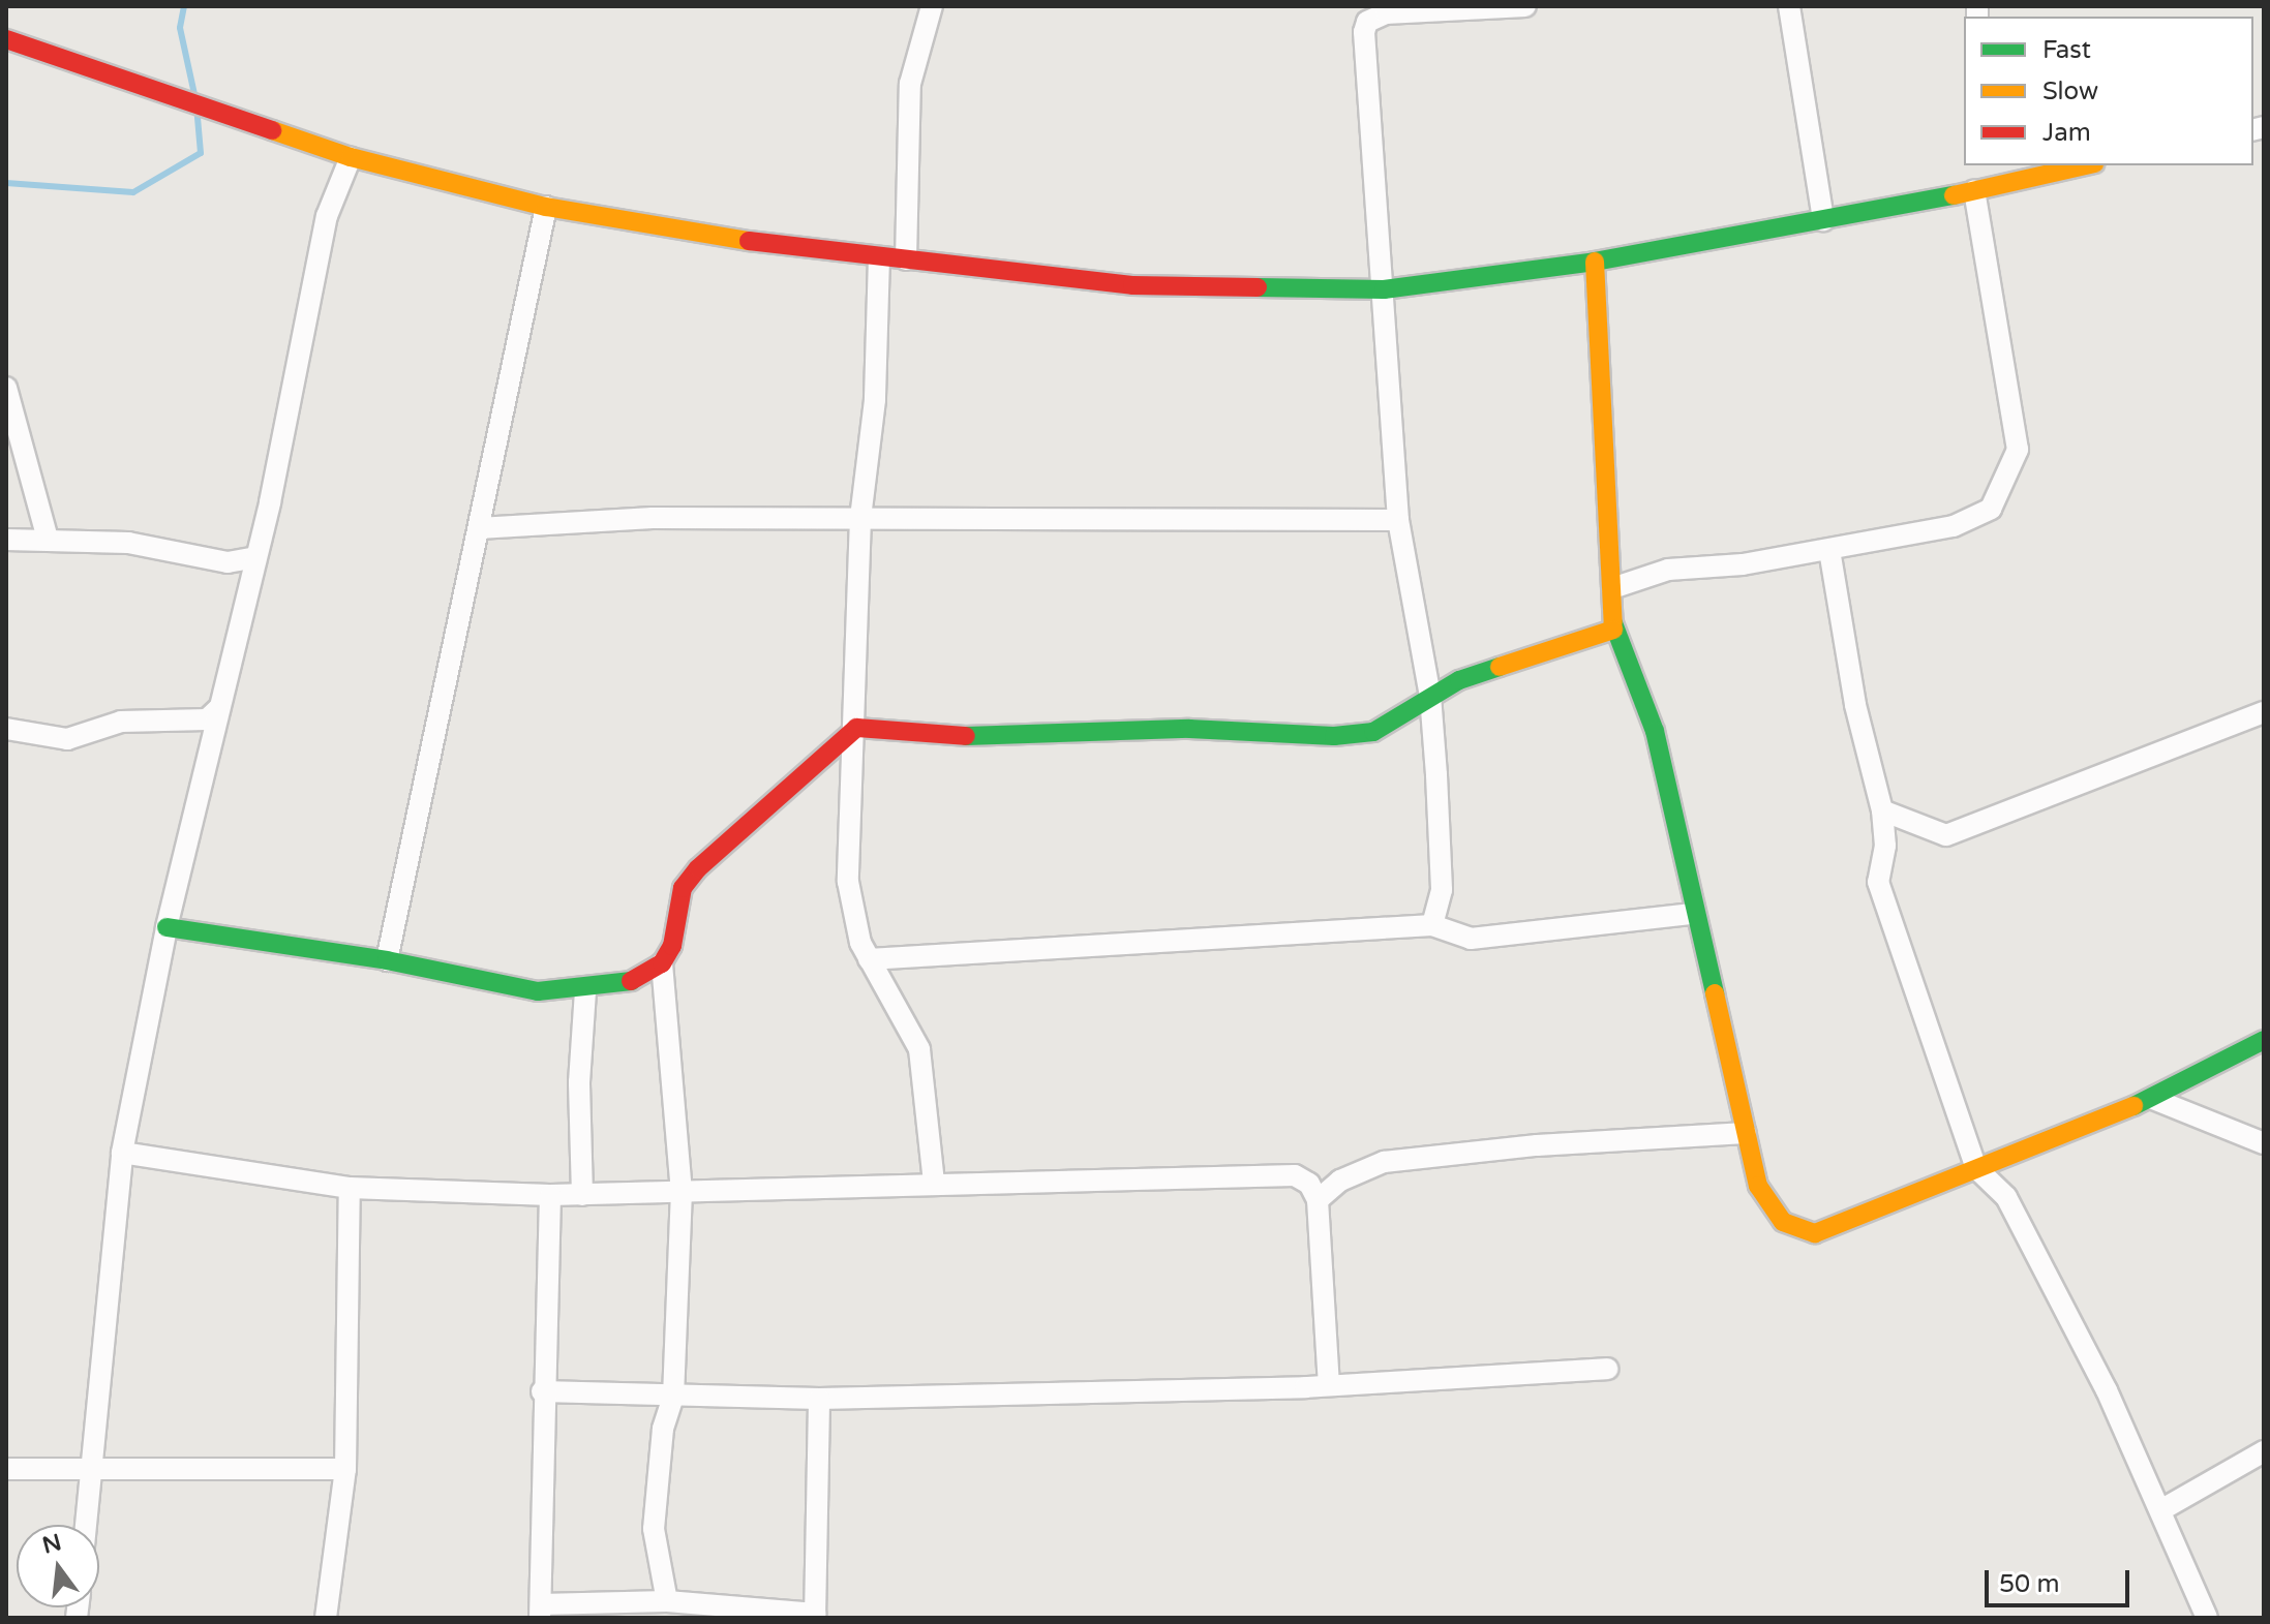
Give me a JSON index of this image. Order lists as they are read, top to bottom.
{
  "legend": ["Fast", "Slow", "Jam"],
  "scale_bar": "50 m",
  "north": "top"
}
